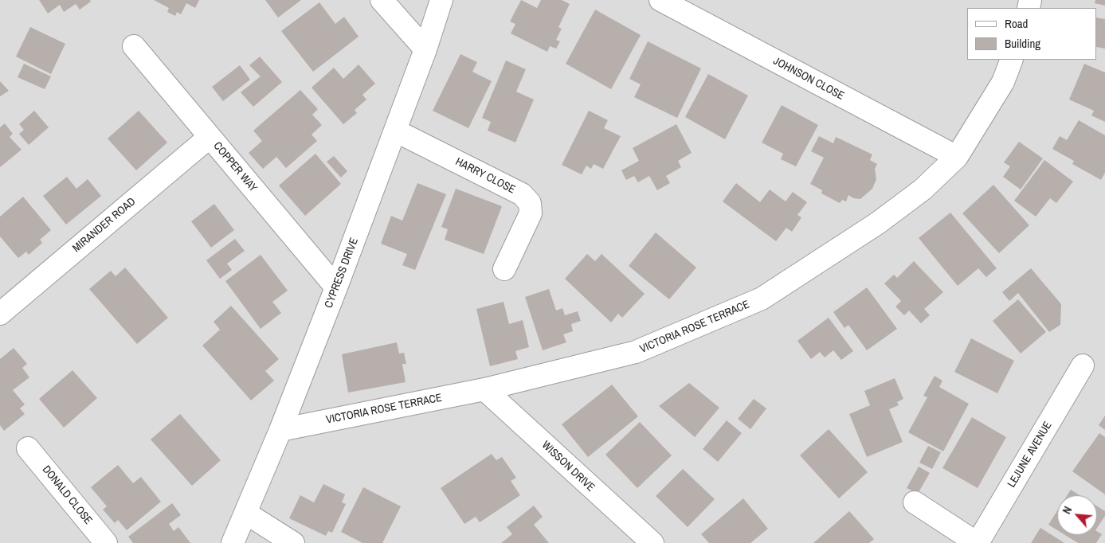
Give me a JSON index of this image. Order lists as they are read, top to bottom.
{
  "streets": {
    "street": [
      "JOHNSON CLOSE",
      "COPPER WAY",
      "HARRY CLOSE",
      "MIRANDER ROAD",
      "CYPRESS DRIVE",
      "VICTORIA ROSE TERRACE",
      "LEJUNE AVENUE",
      "WISSON DRIVE",
      "DONALD CLOSE"
    ]
  },
  "crossings": [
    ["JOHNSON CLOSE", "VICTORIA ROSE TERRACE"],
    ["COPPER WAY", "MIRANDER ROAD"],
    ["COPPER WAY", "CYPRESS DRIVE"],
    ["HARRY CLOSE", "CYPRESS DRIVE"],
    ["CYPRESS DRIVE", "VICTORIA ROSE TERRACE"],
    ["VICTORIA ROSE TERRACE", "WISSON DRIVE"]
  ],
  "legend": ["Road", "Building"],
  "north": "top left"
}
